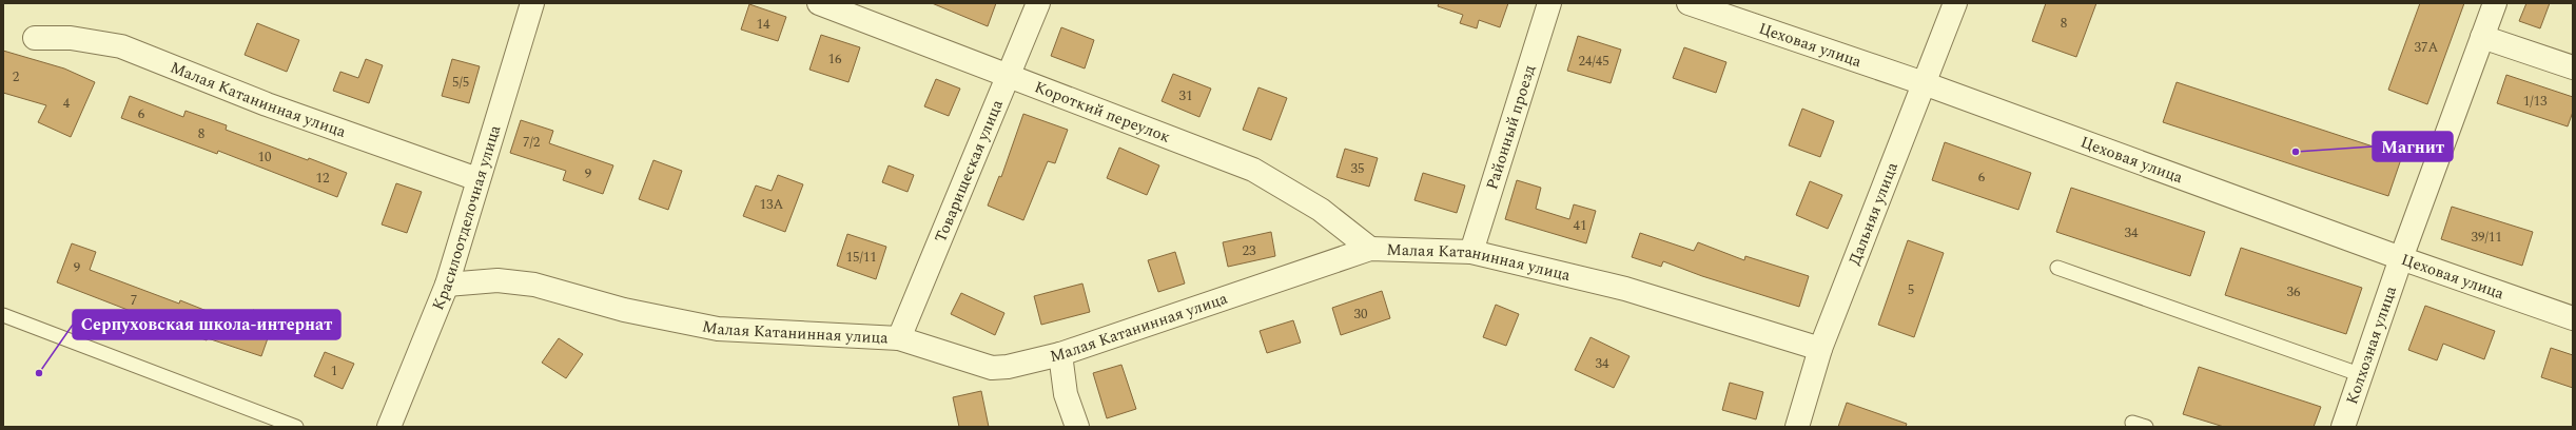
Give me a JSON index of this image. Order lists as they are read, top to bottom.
{
  "streets": {
    "street": [
      "Цеховая улица",
      "Малая Катанинная улица",
      "Короткий переулок",
      "Районный проезд",
      "Товарищеская улица",
      "Дальняя улица",
      "Красилоотделочная улица",
      "Колхозная улица"
    ]
  },
  "crossings": [
    ["Цеховая улица", "Дальняя улица"],
    ["Цеховая улица", "Колхозная улица"],
    ["Малая Катанинная улица", "Короткий переулок"],
    ["Малая Катанинная улица", "Районный проезд"],
    ["Малая Катанинная улица", "Товарищеская улица"],
    ["Малая Катанинная улица", "Дальняя улица"],
    ["Малая Катанинная улица", "Красилоотделочная улица"],
    ["Короткий переулок", "Товарищеская улица"]
  ],
  "places": ["Магнит", "Серпуховская школа-интернат"],
  "house_numbers": [
    "8",
    "14",
    "37А",
    "16",
    "24/45",
    "2",
    "5/5",
    "31",
    "1/13",
    "4",
    "6",
    "8",
    "7/2",
    "10",
    "35",
    "9",
    "6",
    "12",
    "13А",
    "41",
    "34",
    "39/11",
    "23",
    "15/11",
    "9",
    "5",
    "36",
    "7",
    "30",
    "34",
    "1"
  ]
}
